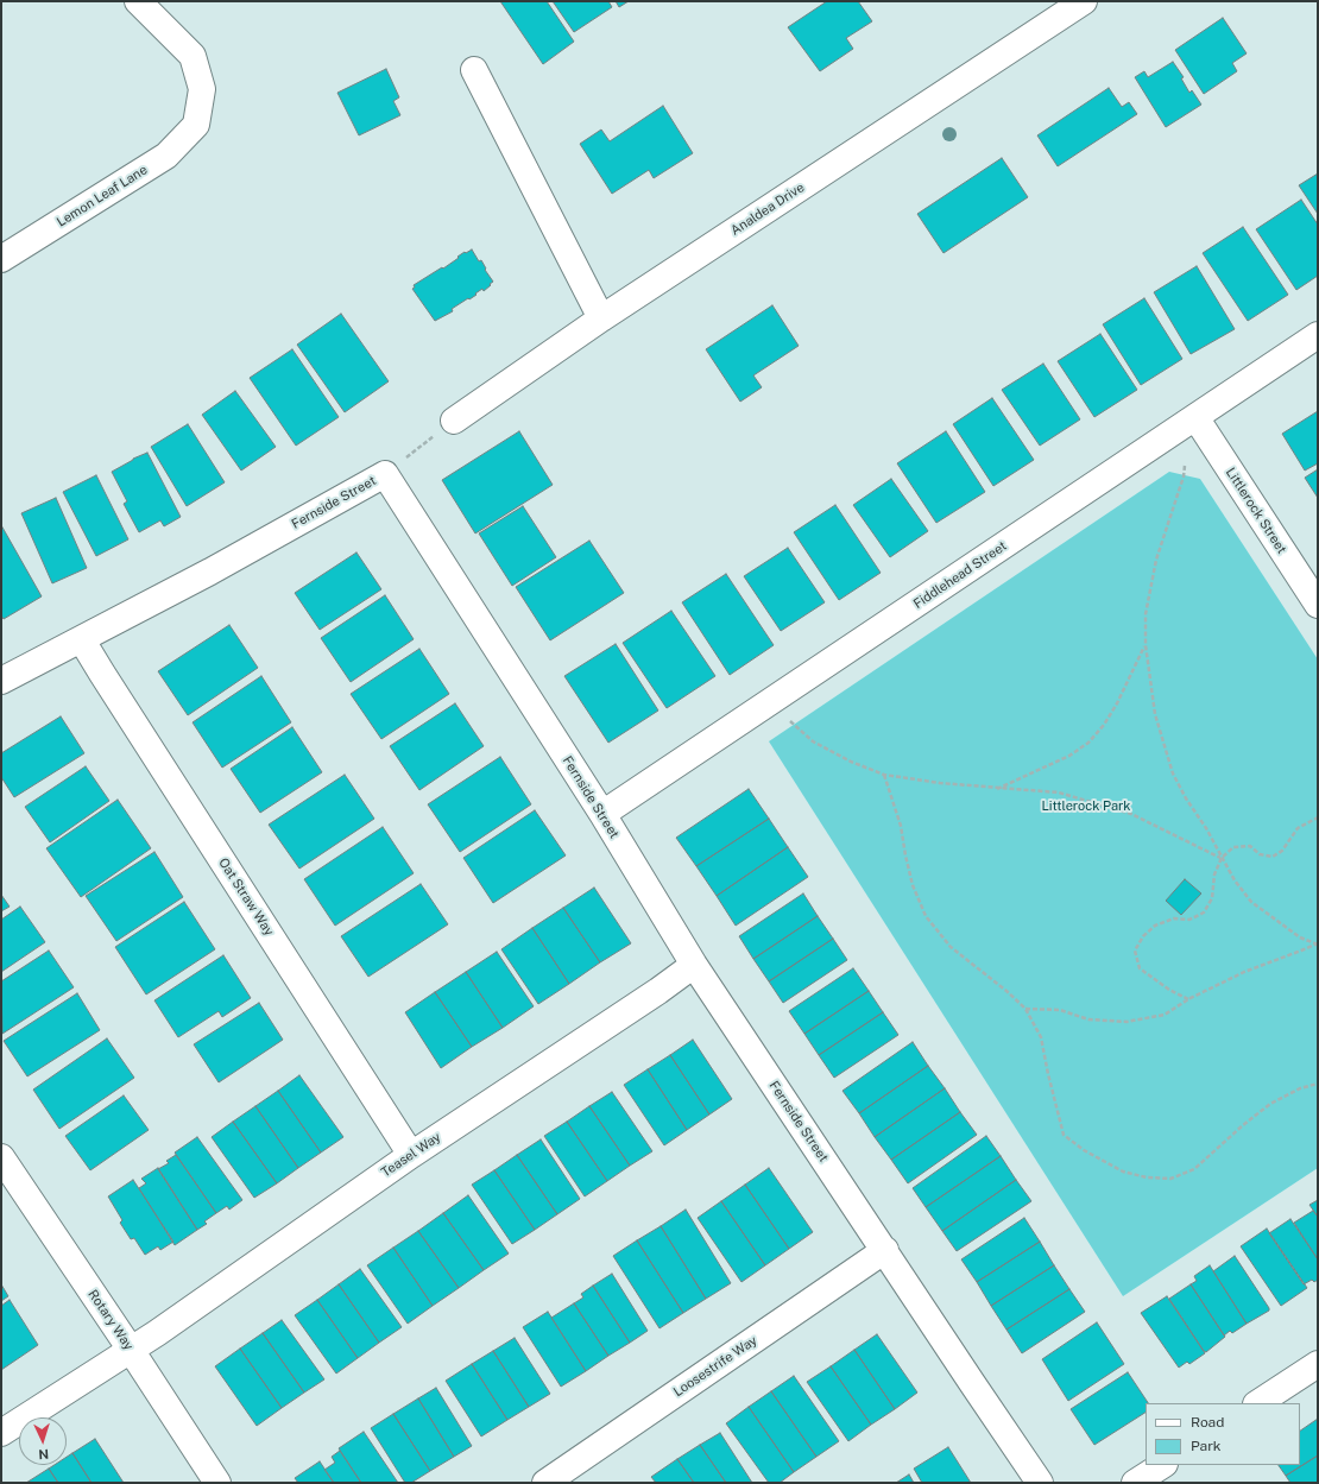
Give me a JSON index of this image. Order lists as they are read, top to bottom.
{
  "streets": {
    "street": [
      "Lemon Leaf Lane",
      "Analdea Drive",
      "Fernside Street",
      "Littlerock Street",
      "Fiddlehead Street",
      "Oat Straw Way",
      "Teasel Way",
      "Rotary Way",
      "Loosestrife Way"
    ]
  },
  "crossings": [
    ["Fernside Street", "Fiddlehead Street"],
    ["Fernside Street", "Oat Straw Way"],
    ["Fernside Street", "Teasel Way"],
    ["Fernside Street", "Loosestrife Way"],
    ["Littlerock Street", "Fiddlehead Street"],
    ["Oat Straw Way", "Teasel Way"],
    ["Teasel Way", "Rotary Way"]
  ],
  "parks": ["Littlerock Park"],
  "legend": ["Road", "Park"],
  "north": "bottom"
}
